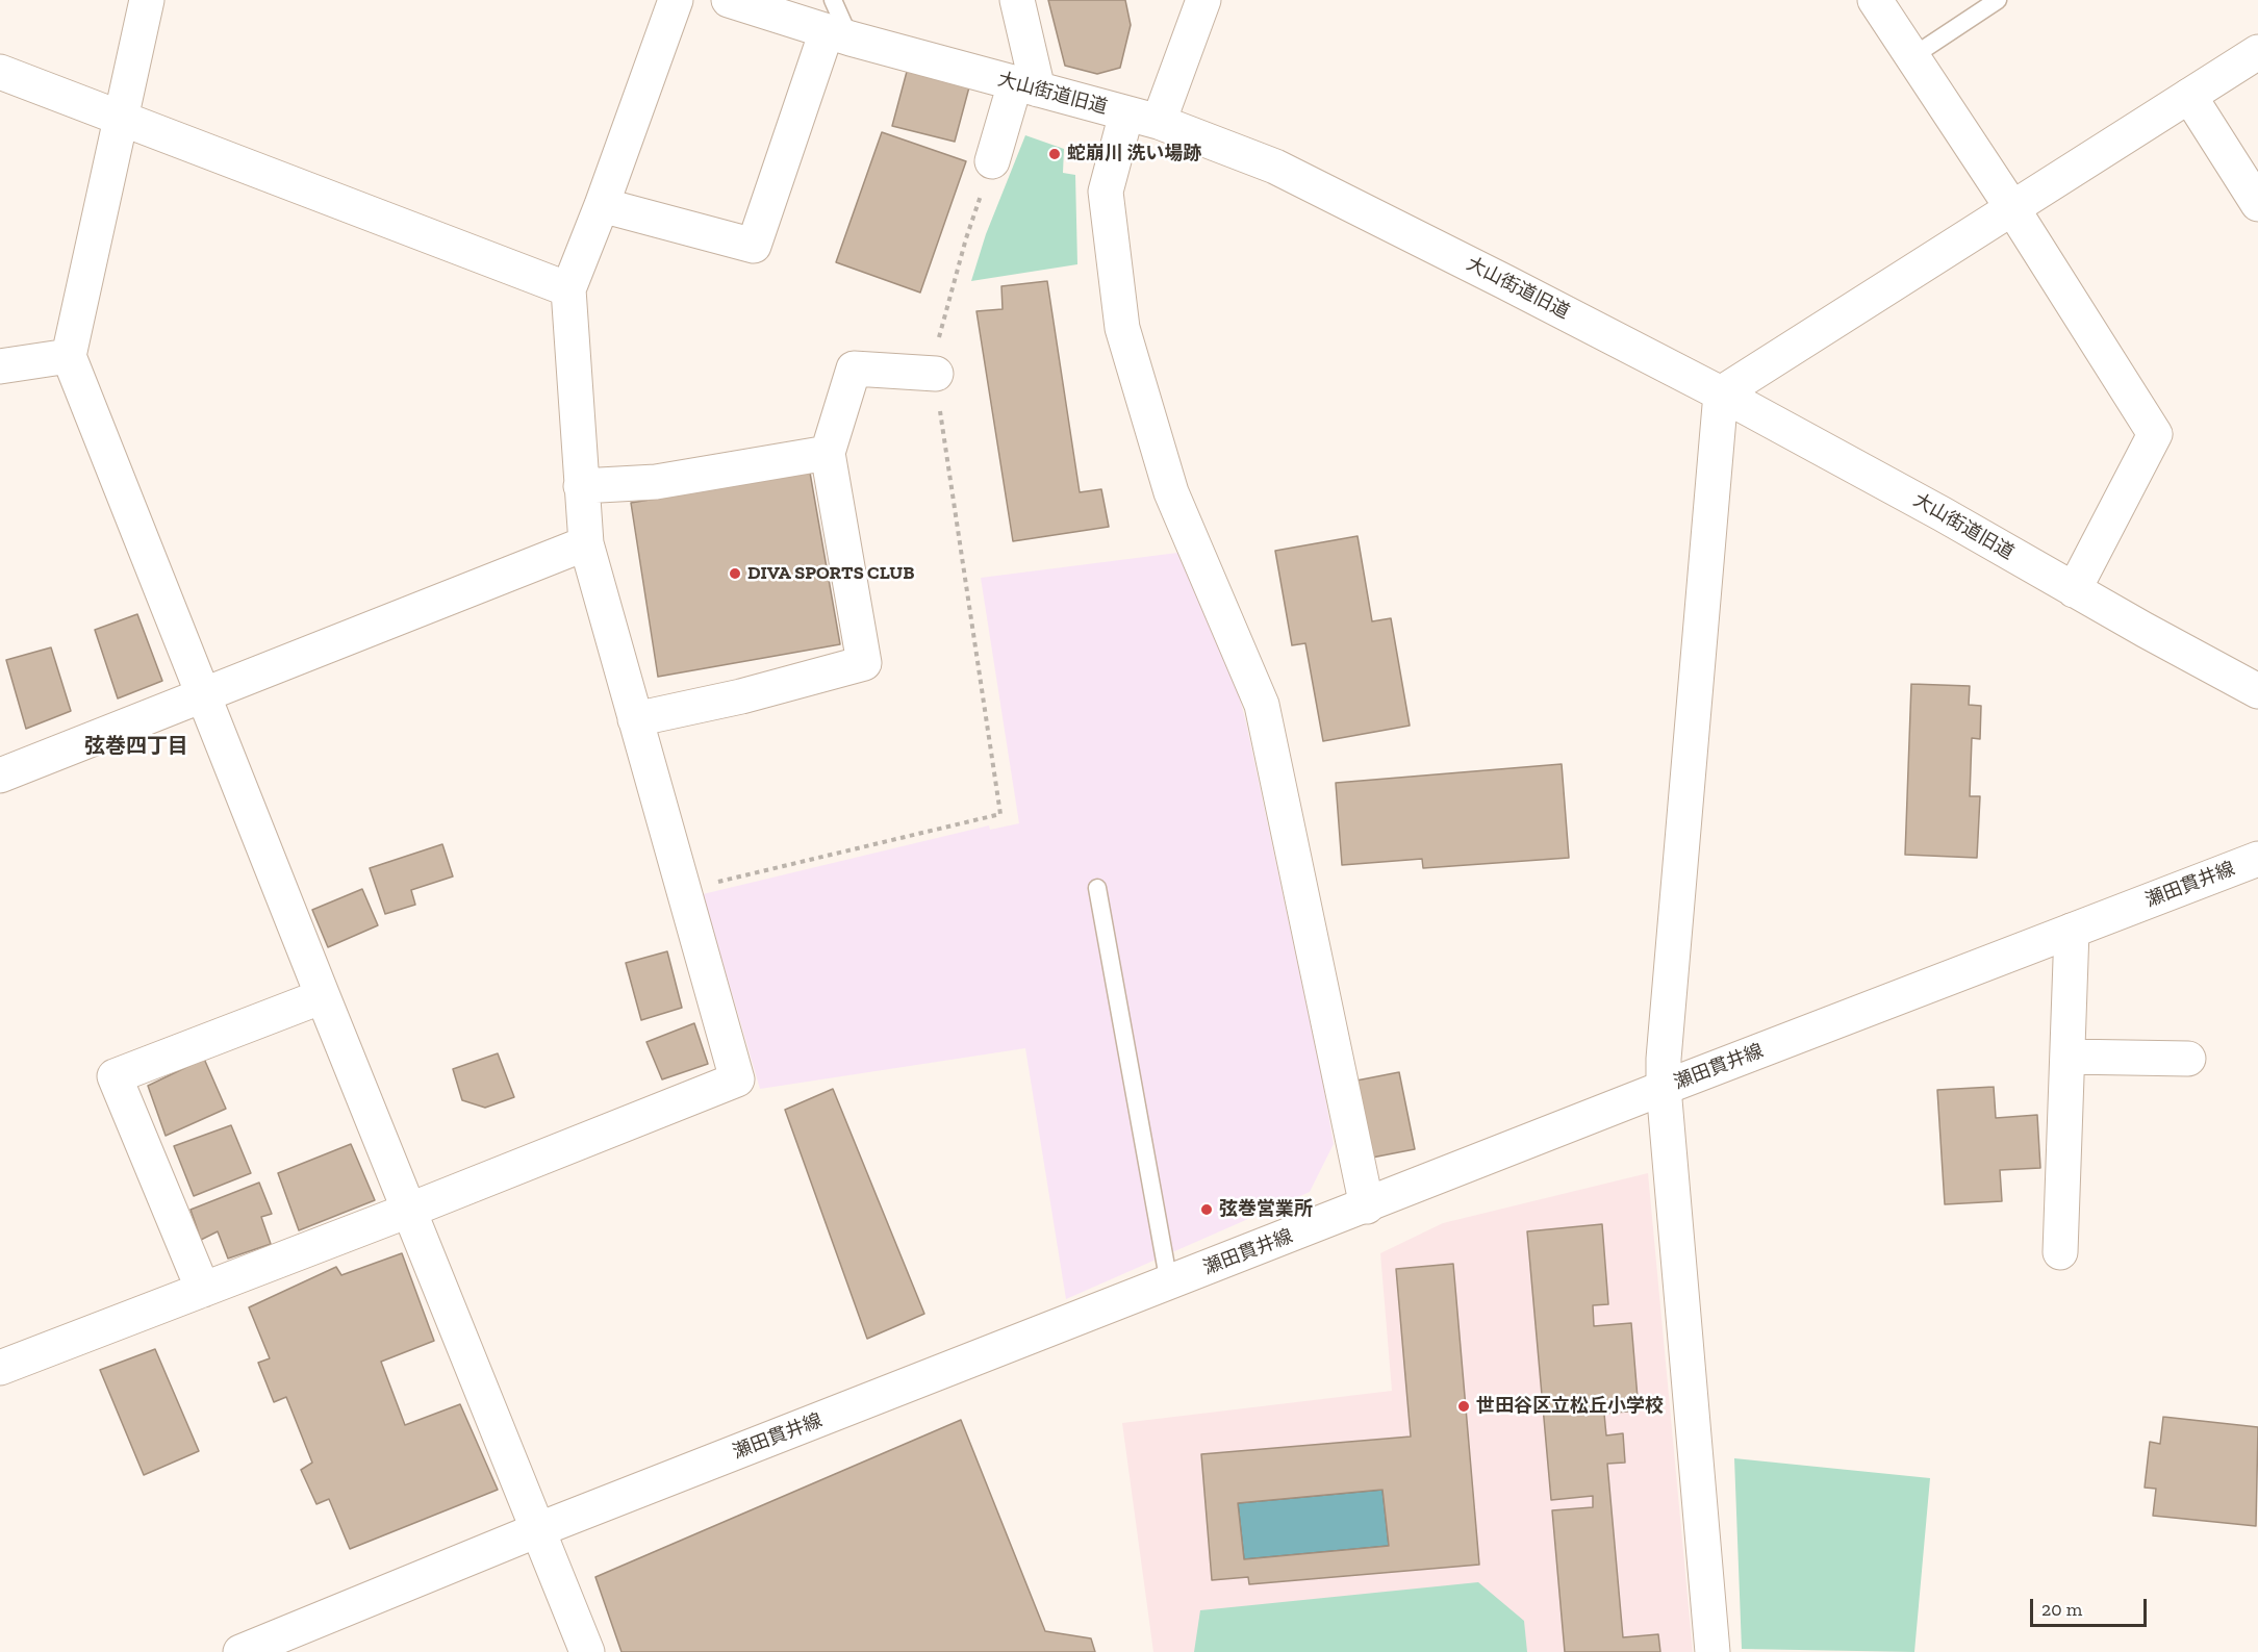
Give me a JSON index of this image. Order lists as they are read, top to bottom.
{
  "streets": {
    "street": ["大山街道旧道", "瀬田貫井線"]
  },
  "districts": ["弦巻四丁目"],
  "places": [
    "蛇崩川 洗い場跡",
    "DIVA SPORTS CLUB",
    "弦巻営業所",
    "世田谷区立松丘小学校"
  ],
  "scale_bar": "20 m"
}
